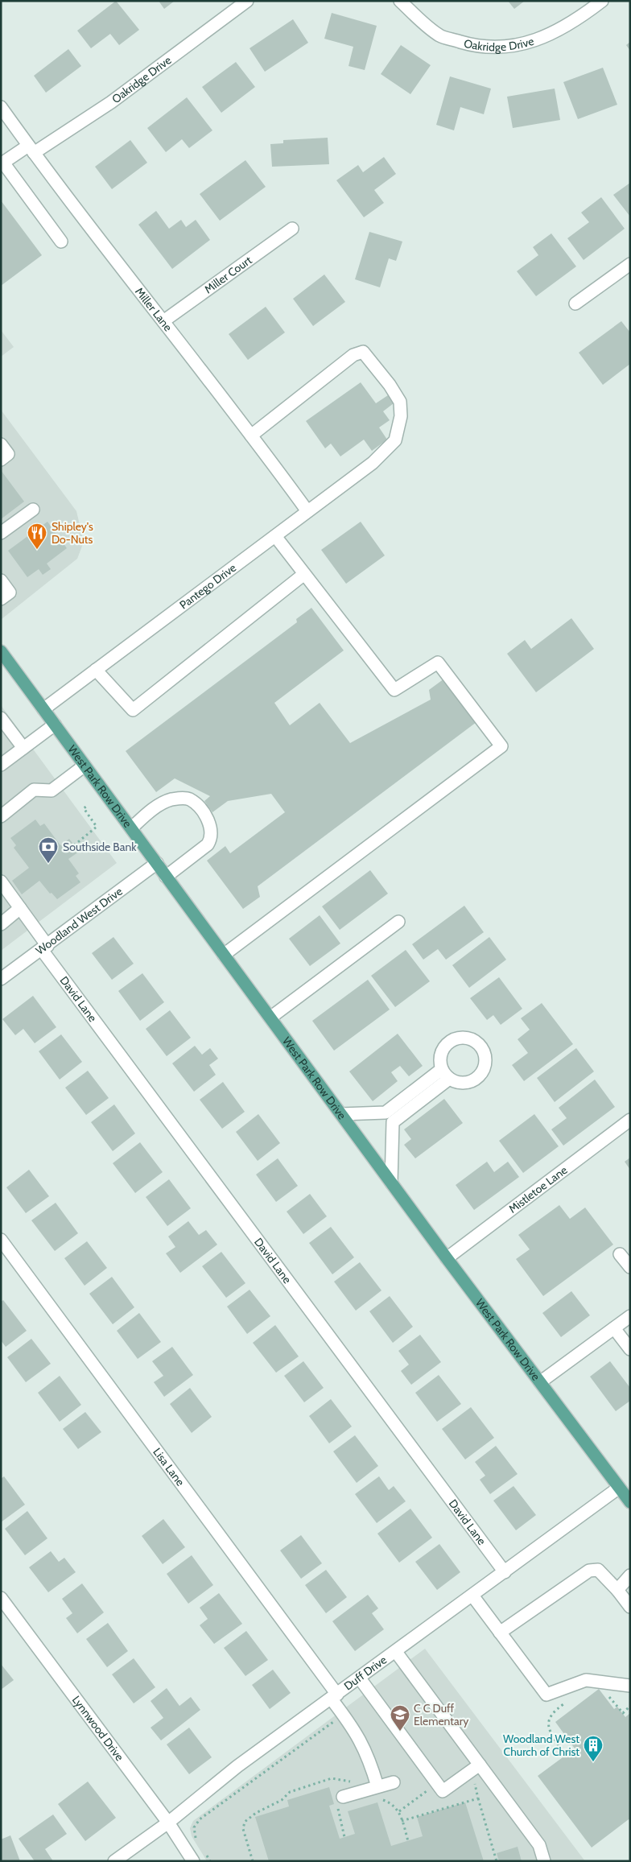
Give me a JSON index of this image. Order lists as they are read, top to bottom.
{
  "streets": {
    "main road": ["West Park Row Drive"],
    "street": [
      "Oakridge Drive",
      "Miller Court",
      "Miller Lane",
      "Pantego Drive",
      "Woodland West Drive",
      "David Lane",
      "Mistletoe Lane",
      "Lisa Lane",
      "Duff Drive",
      "Lynnwood Drive"
    ]
  },
  "crossings": [
    ["Oakridge Drive", "Miller Lane"],
    ["Miller Court", "Miller Lane"],
    ["Miller Lane", "Pantego Drive"],
    ["Pantego Drive", "West Park Row Drive"],
    ["West Park Row Drive", "Woodland West Drive"],
    ["West Park Row Drive", "Mistletoe Lane"],
    ["West Park Row Drive", "Duff Drive"],
    ["Woodland West Drive", "David Lane"],
    ["David Lane", "Duff Drive"],
    ["Lisa Lane", "Duff Drive"],
    ["Duff Drive", "Lynnwood Drive"]
  ],
  "places": {
    "restaurant": ["Shipley's Do-Nuts"],
    "bank": ["Southside Bank"],
    "school or university": ["C C Duff Elementary"],
    "building": ["Woodland West Church of Christ"]
  }
}
